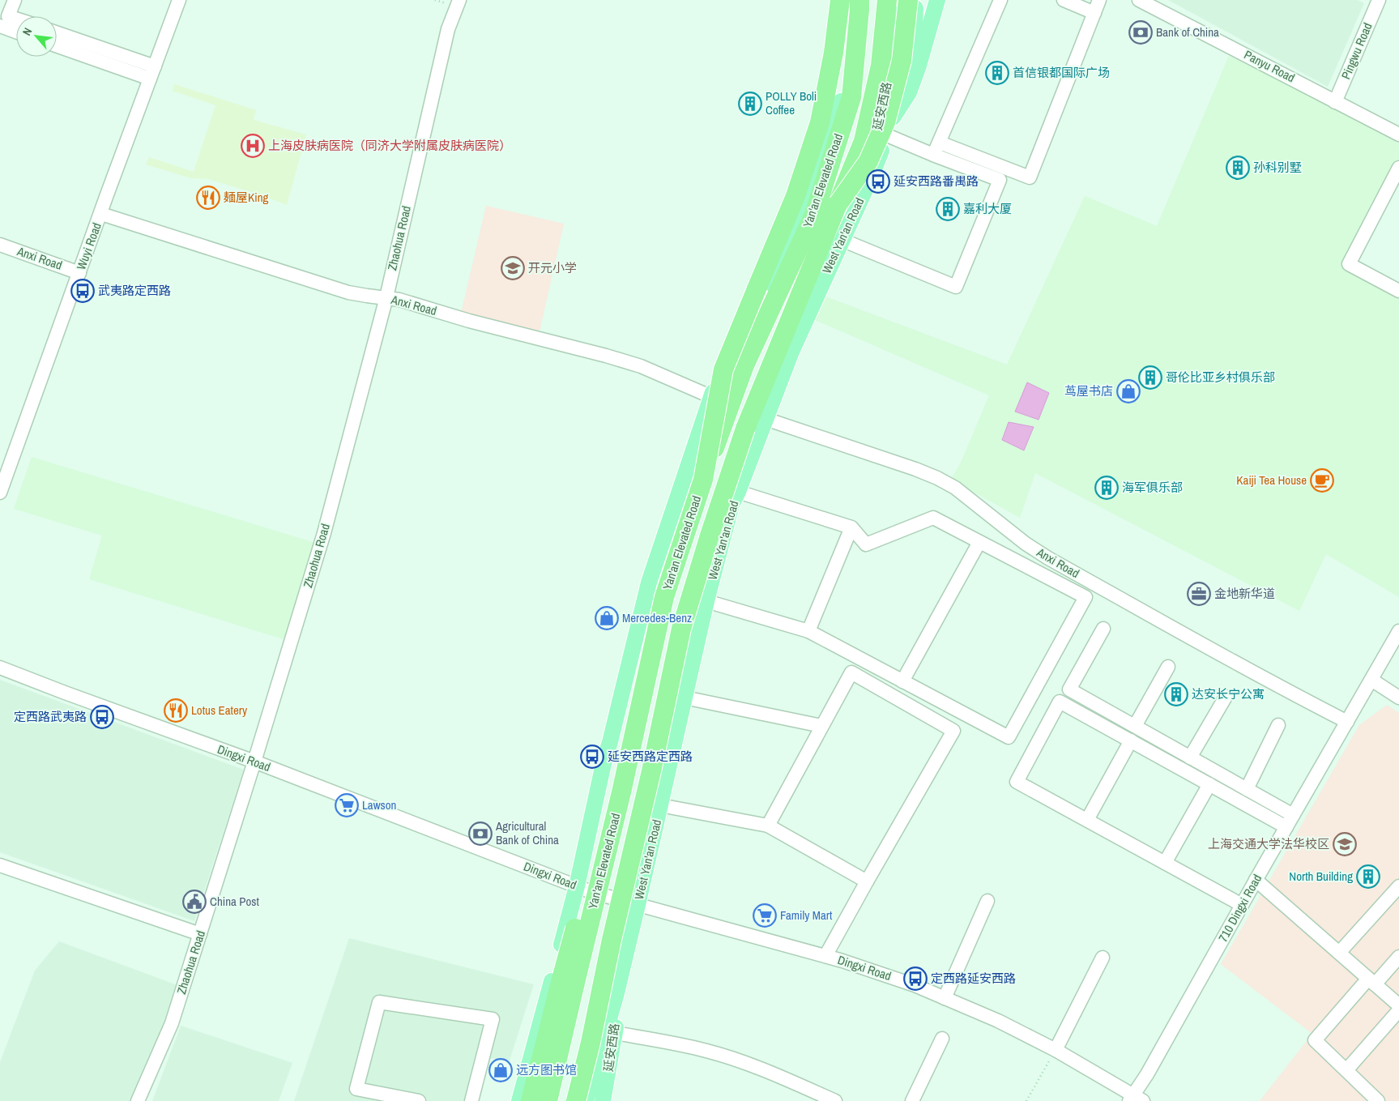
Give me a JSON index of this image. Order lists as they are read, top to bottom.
{
  "streets": {
    "highway": ["Yan'an Elevated Road"],
    "main road": ["延安西路", "West Yan'an Road"],
    "street": [
      "Pingwu Road",
      "Panyu Road",
      "Zhaohua Road",
      "Wuyi Road",
      "Anxi Road",
      "Dingxi Road",
      "710 Dingxi Road"
    ]
  },
  "crossings": [
    ["Pingwu Road", "Panyu Road"],
    ["延安西路", "Yan'an Elevated Road"],
    ["延安西路", "West Yan'an Road"],
    ["Yan'an Elevated Road", "West Yan'an Road"],
    ["West Yan'an Road", "Anxi Road"],
    ["West Yan'an Road", "Dingxi Road"],
    ["Zhaohua Road", "Anxi Road"],
    ["Zhaohua Road", "Dingxi Road"],
    ["Wuyi Road", "Anxi Road"],
    ["Anxi Road", "710 Dingxi Road"],
    ["Dingxi Road", "710 Dingxi Road"]
  ],
  "places": {
    "bank": ["Bank of China", "Agricultural Bank of China"],
    "building": [
      "首信银都国际广场",
      "POLLY Boli Coffee",
      "孙科别墅",
      "嘉利大厦",
      "哥伦比亚乡村俱乐部",
      "海军俱乐部",
      "达安长宁公寓",
      "North Building"
    ],
    "hospital": ["上海皮肤病医院（同济大学附属皮肤病医院）"],
    "bus stop": [
      "延安西路番禺路",
      "武夷路定西路",
      "定西路武夷路",
      "延安西路定西路",
      "定西路延安西路"
    ],
    "restaurant": ["麺屋King", "Lotus Eatery"],
    "school or university": ["开元小学", "上海交通大学法华校区"],
    "shop": ["茑屋书店", "Mercedes-Benz", "远方图书馆"],
    "cafe": ["Kaiji Tea House"],
    "office": ["金地新华道"],
    "supermarket": ["Lawson", "Family Mart"],
    "public building": ["China Post"]
  },
  "north": "top left"
}
